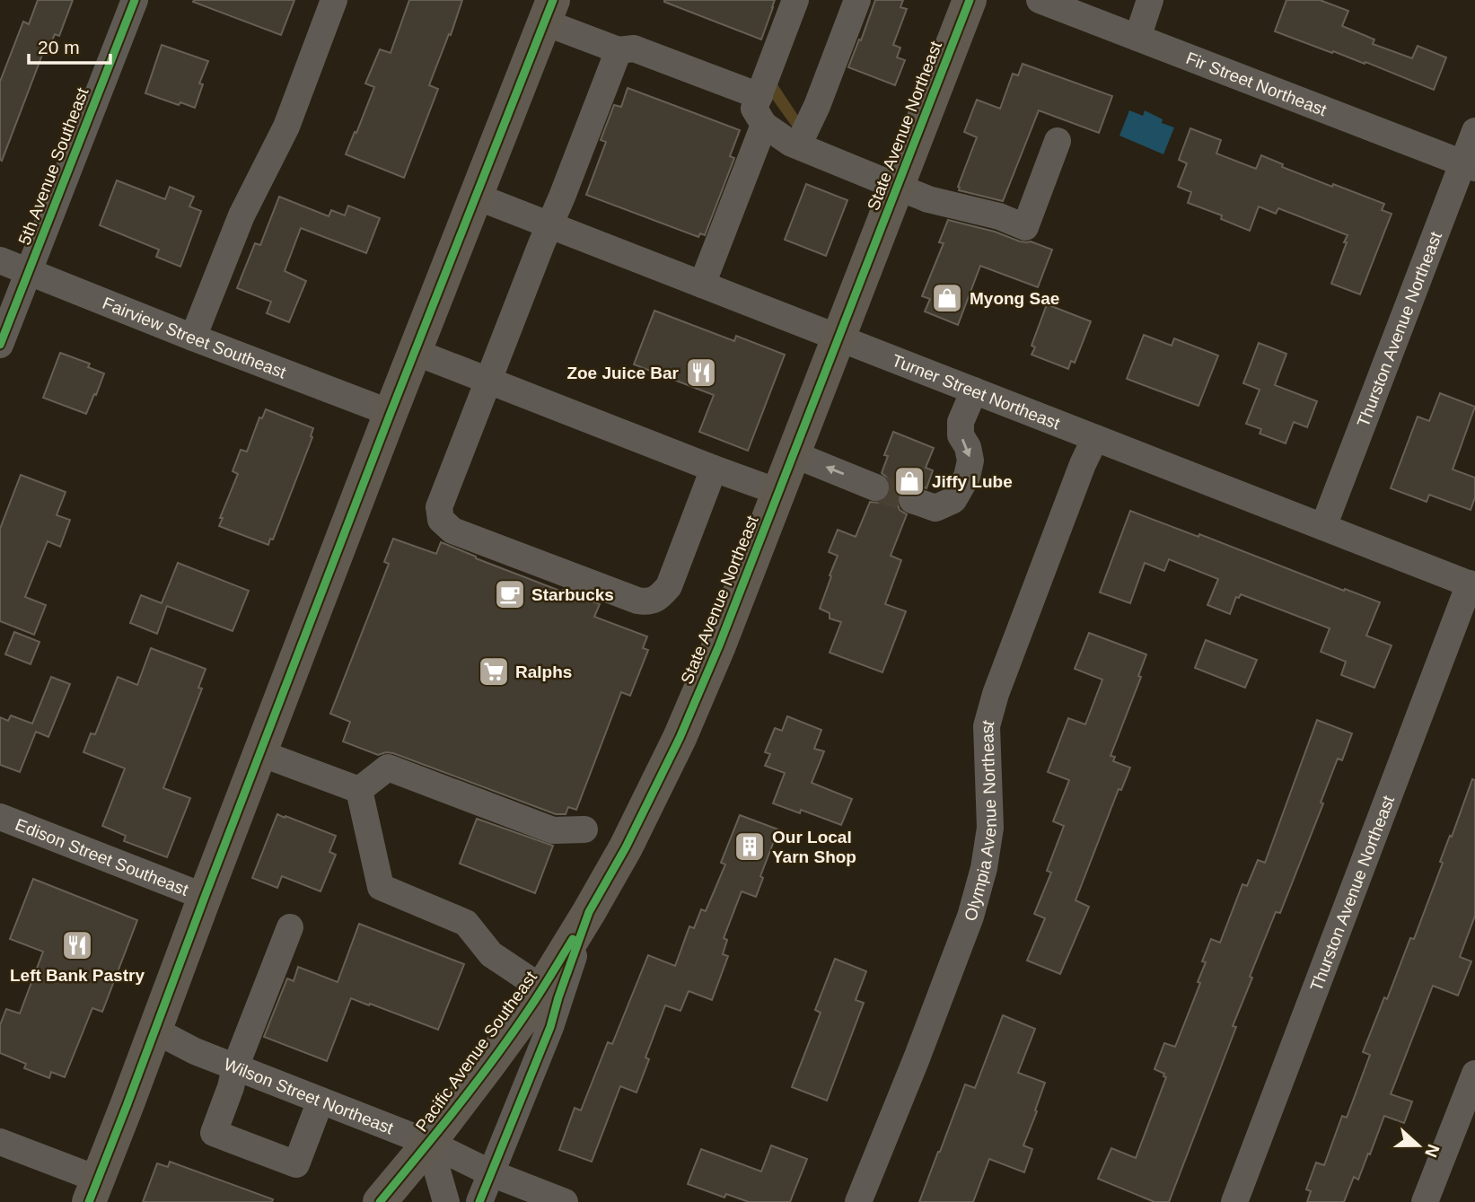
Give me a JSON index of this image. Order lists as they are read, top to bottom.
{
  "streets": {
    "main road": ["State Avenue Northeast", "Pacific Avenue Southeast"],
    "street": [
      "Fir Street Northeast",
      "5th Avenue Southeast",
      "Thurston Avenue Northeast",
      "Fairview Street Southeast",
      "Turner Street Northeast",
      "Olympia Avenue Northeast",
      "Edison Street Southeast",
      "Wilson Street Northeast"
    ]
  },
  "crossings": [
    ["Fir Street Northeast", "Thurston Avenue Northeast"],
    ["State Avenue Northeast", "Turner Street Northeast"],
    ["State Avenue Northeast", "Pacific Avenue Southeast"],
    ["State Avenue Northeast", "Wilson Street Northeast"],
    ["5th Avenue Southeast", "Fairview Street Southeast"],
    ["Thurston Avenue Northeast", "Turner Street Northeast"],
    ["Turner Street Northeast", "Olympia Avenue Northeast"],
    ["Pacific Avenue Southeast", "Wilson Street Northeast"]
  ],
  "places": {
    "shop": ["Myong Sae", "Jiffy Lube"],
    "restaurant": ["Zoe Juice Bar", "Left Bank Pastry"],
    "cafe": ["Starbucks"],
    "supermarket": ["Ralphs"],
    "building": ["Our Local Yarn Shop"]
  },
  "scale_bar": "20 m",
  "north": "right"
}
